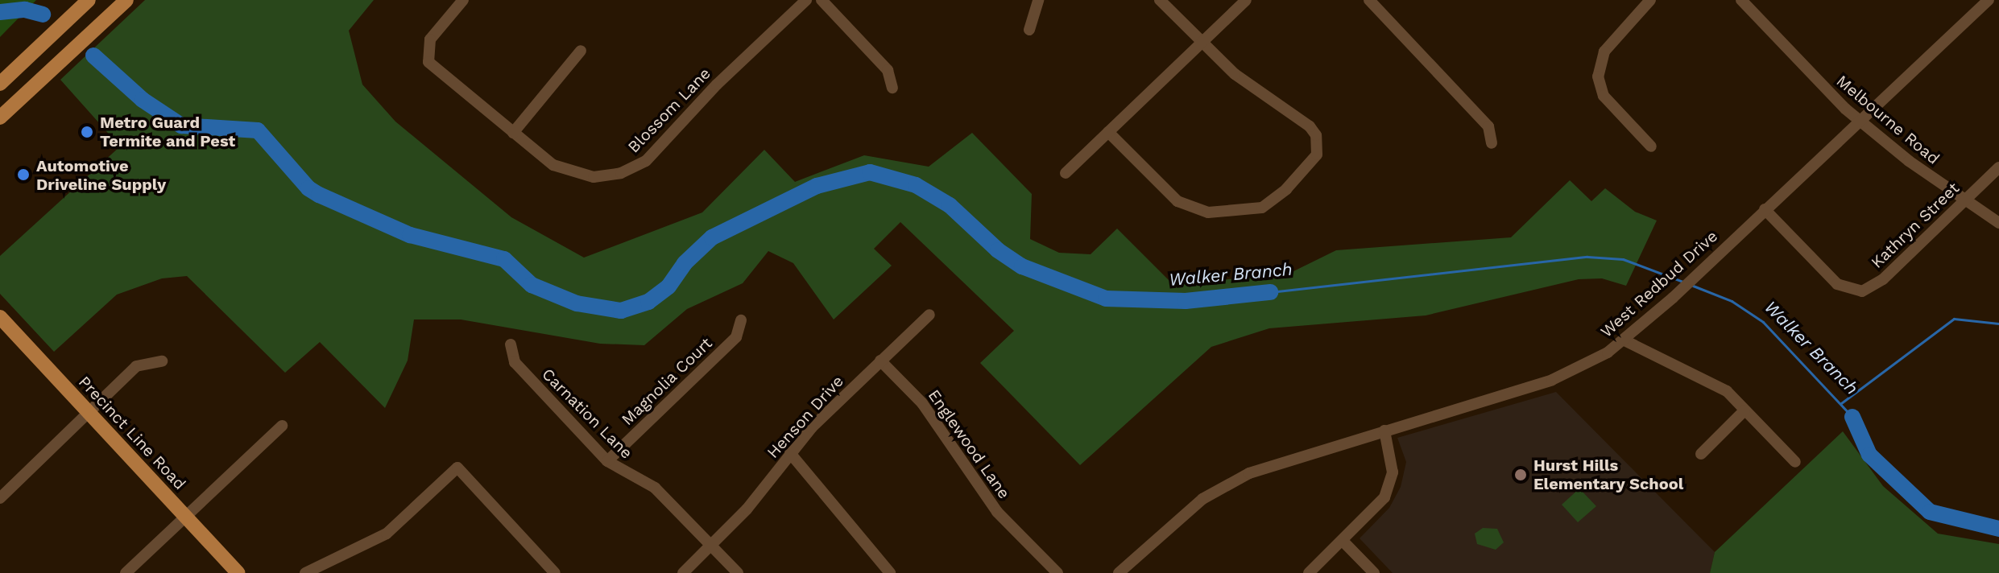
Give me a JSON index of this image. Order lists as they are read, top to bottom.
{
  "streets": {
    "main road": ["Precinct Line Road"],
    "street": [
      "Blossom Lane",
      "Melbourne Road",
      "Kathryn Street",
      "West Redbud Drive",
      "Magnolia Court",
      "Carnation Lane",
      "Henson Drive",
      "Englewood Lane"
    ]
  },
  "crossings": [
    ["Melbourne Road", "Kathryn Street"],
    ["Melbourne Road", "West Redbud Drive"],
    ["Kathryn Street", "West Redbud Drive"],
    ["Magnolia Court", "Carnation Lane"],
    ["Carnation Lane", "Henson Drive"],
    ["Henson Drive", "Englewood Lane"]
  ],
  "water": ["Walker Branch"],
  "places": ["Metro Guard Termite and Pest", "Automotive Driveline Supply", "Hurst Hills Elementary School"]
}
